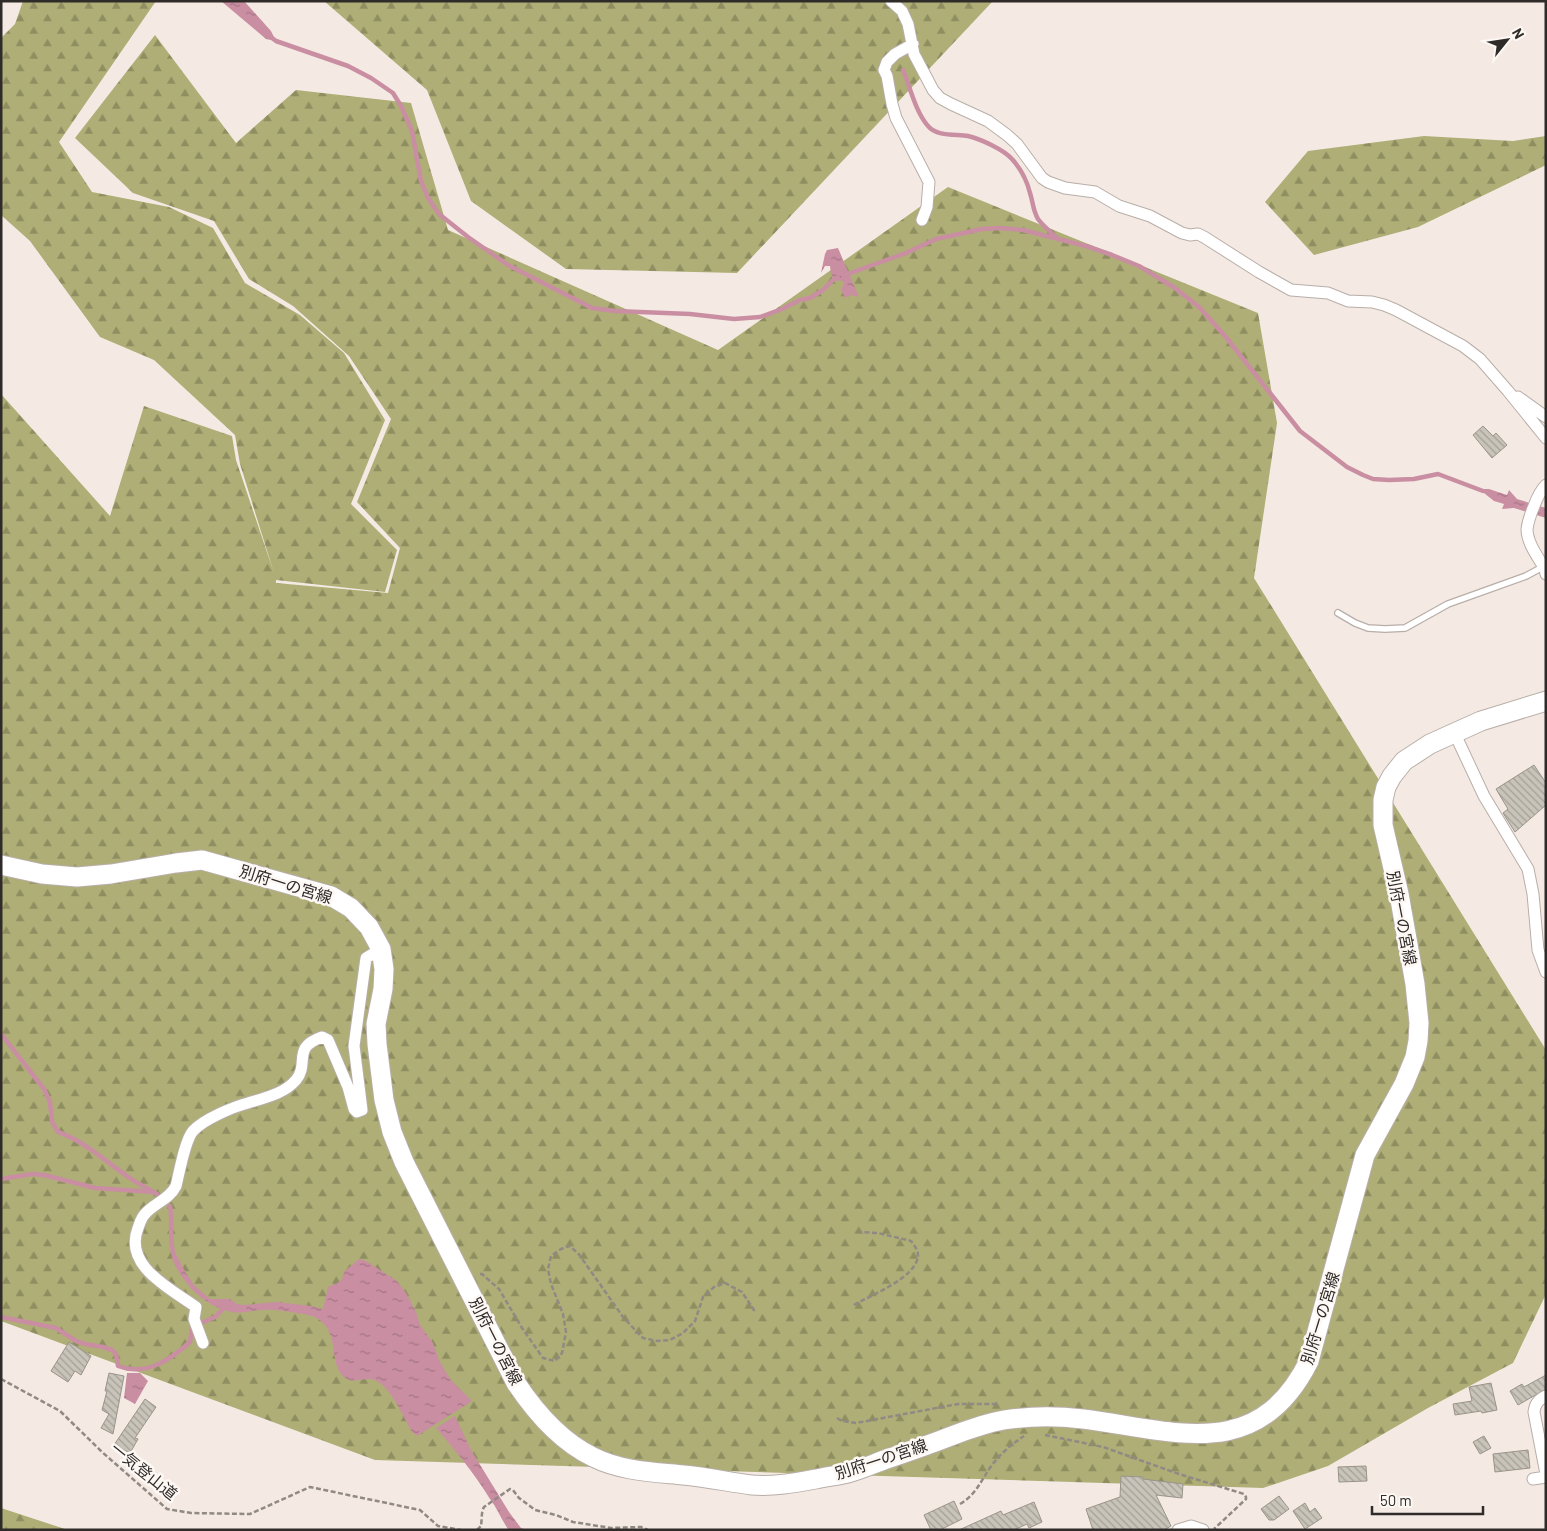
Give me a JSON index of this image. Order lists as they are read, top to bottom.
{
  "streets": {
    "main road": ["別府一の宮線"],
    "path": ["一気登山道"]
  },
  "scale_bar": "50 m",
  "north": "top right"
}
